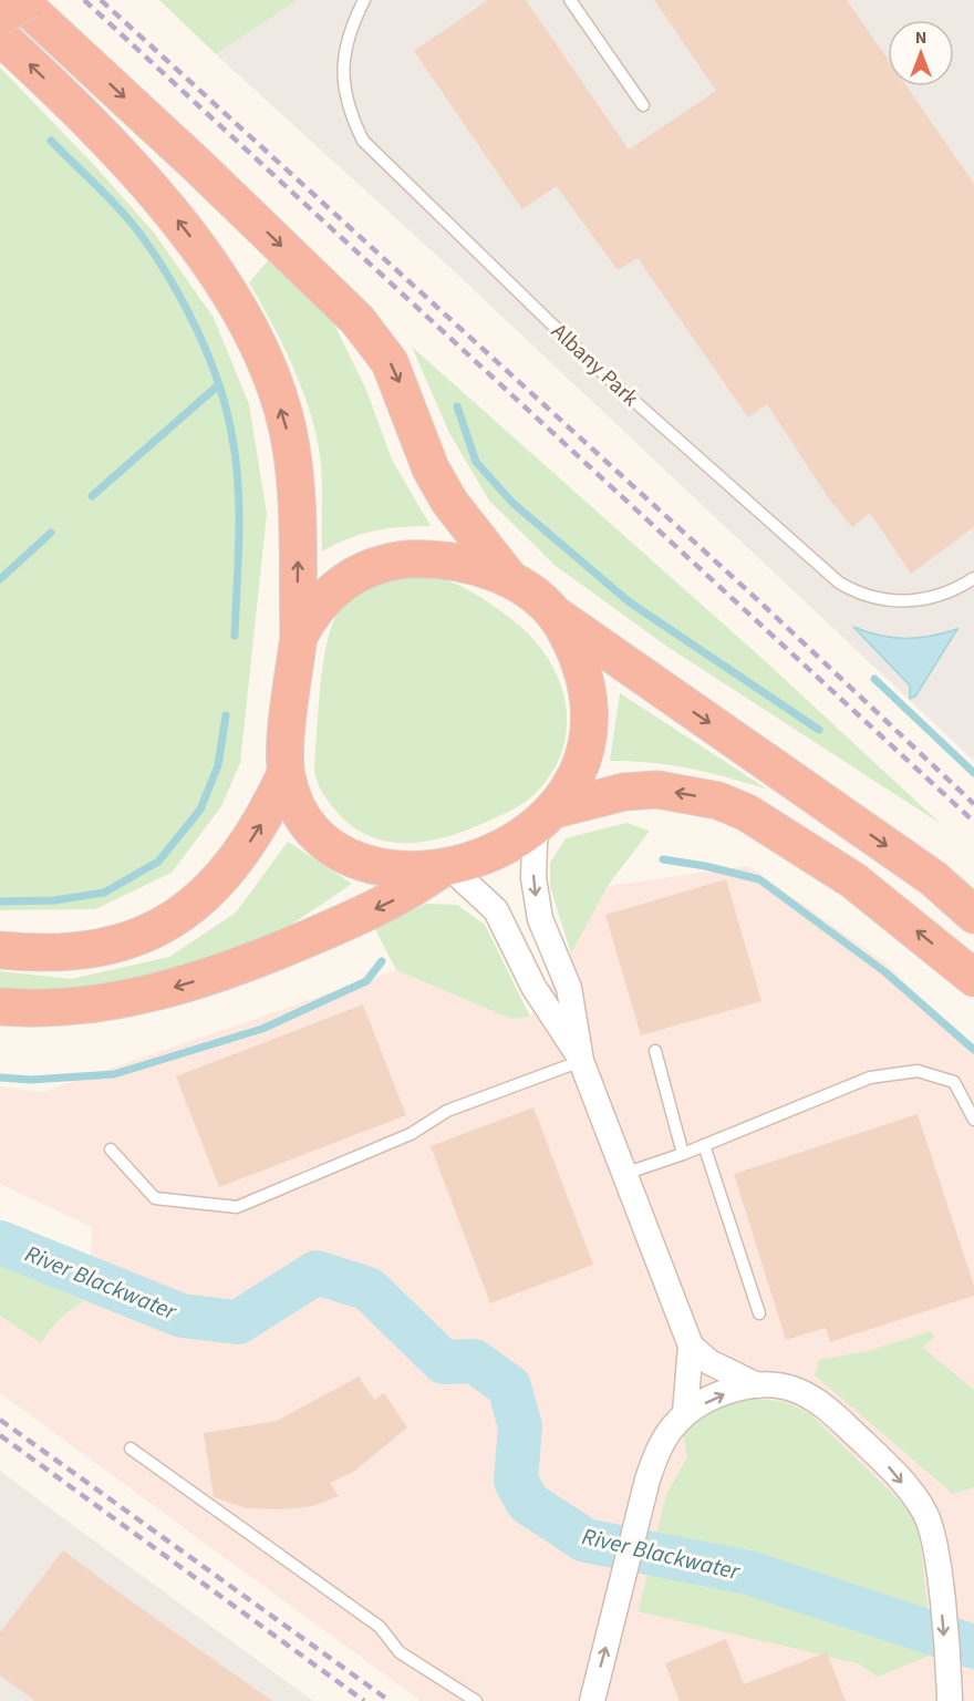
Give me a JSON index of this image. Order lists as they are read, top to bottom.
{
  "streets": {
    "lane": ["Albany Park"]
  },
  "water": ["River Blackwater"],
  "north": "top"
}
